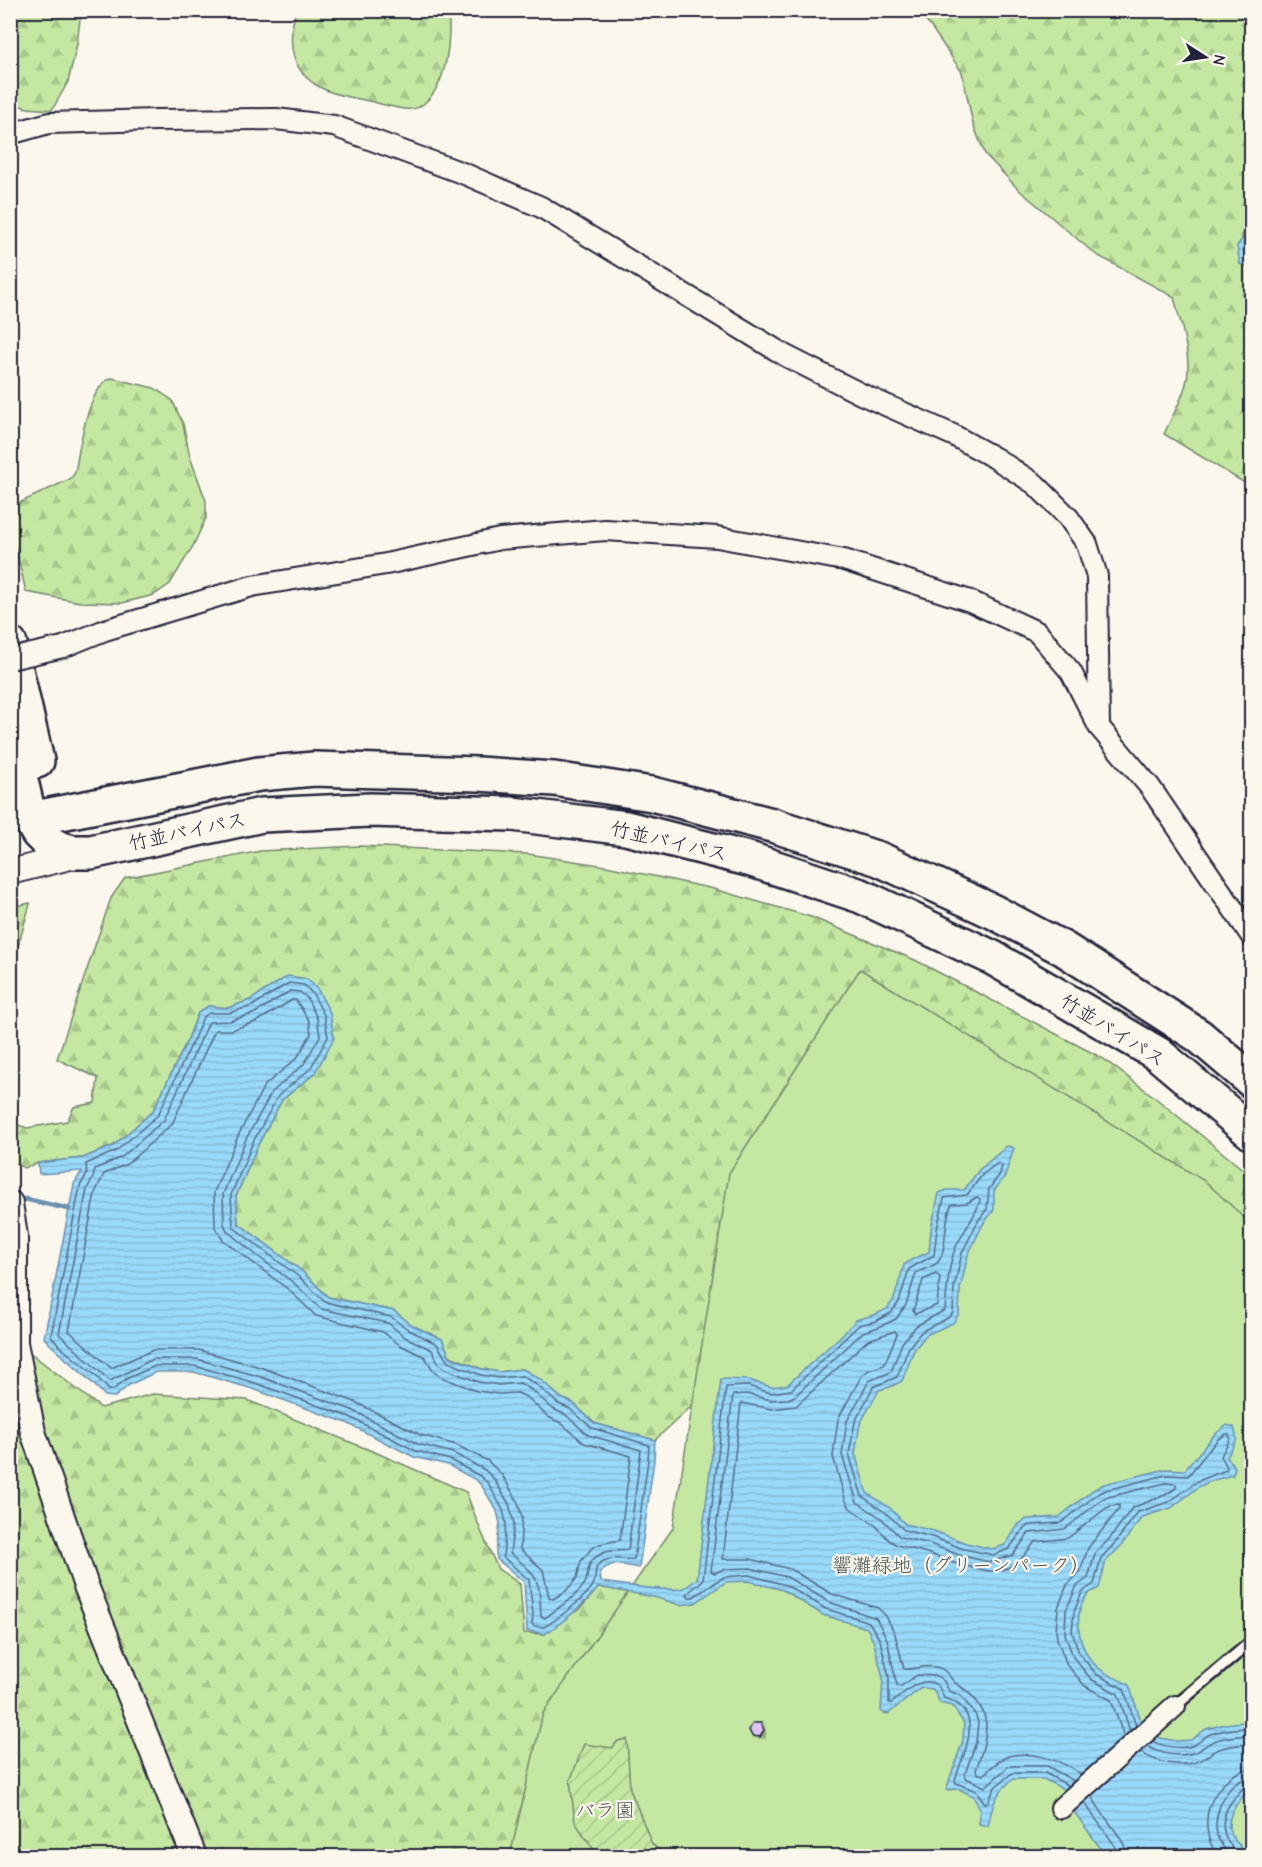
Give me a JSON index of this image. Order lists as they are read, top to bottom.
{
  "streets": {
    "highway": ["竹並バイパス"]
  },
  "parks": ["響灘緑地（グリーンパーク）", "バラ園"],
  "north": "right"
}
